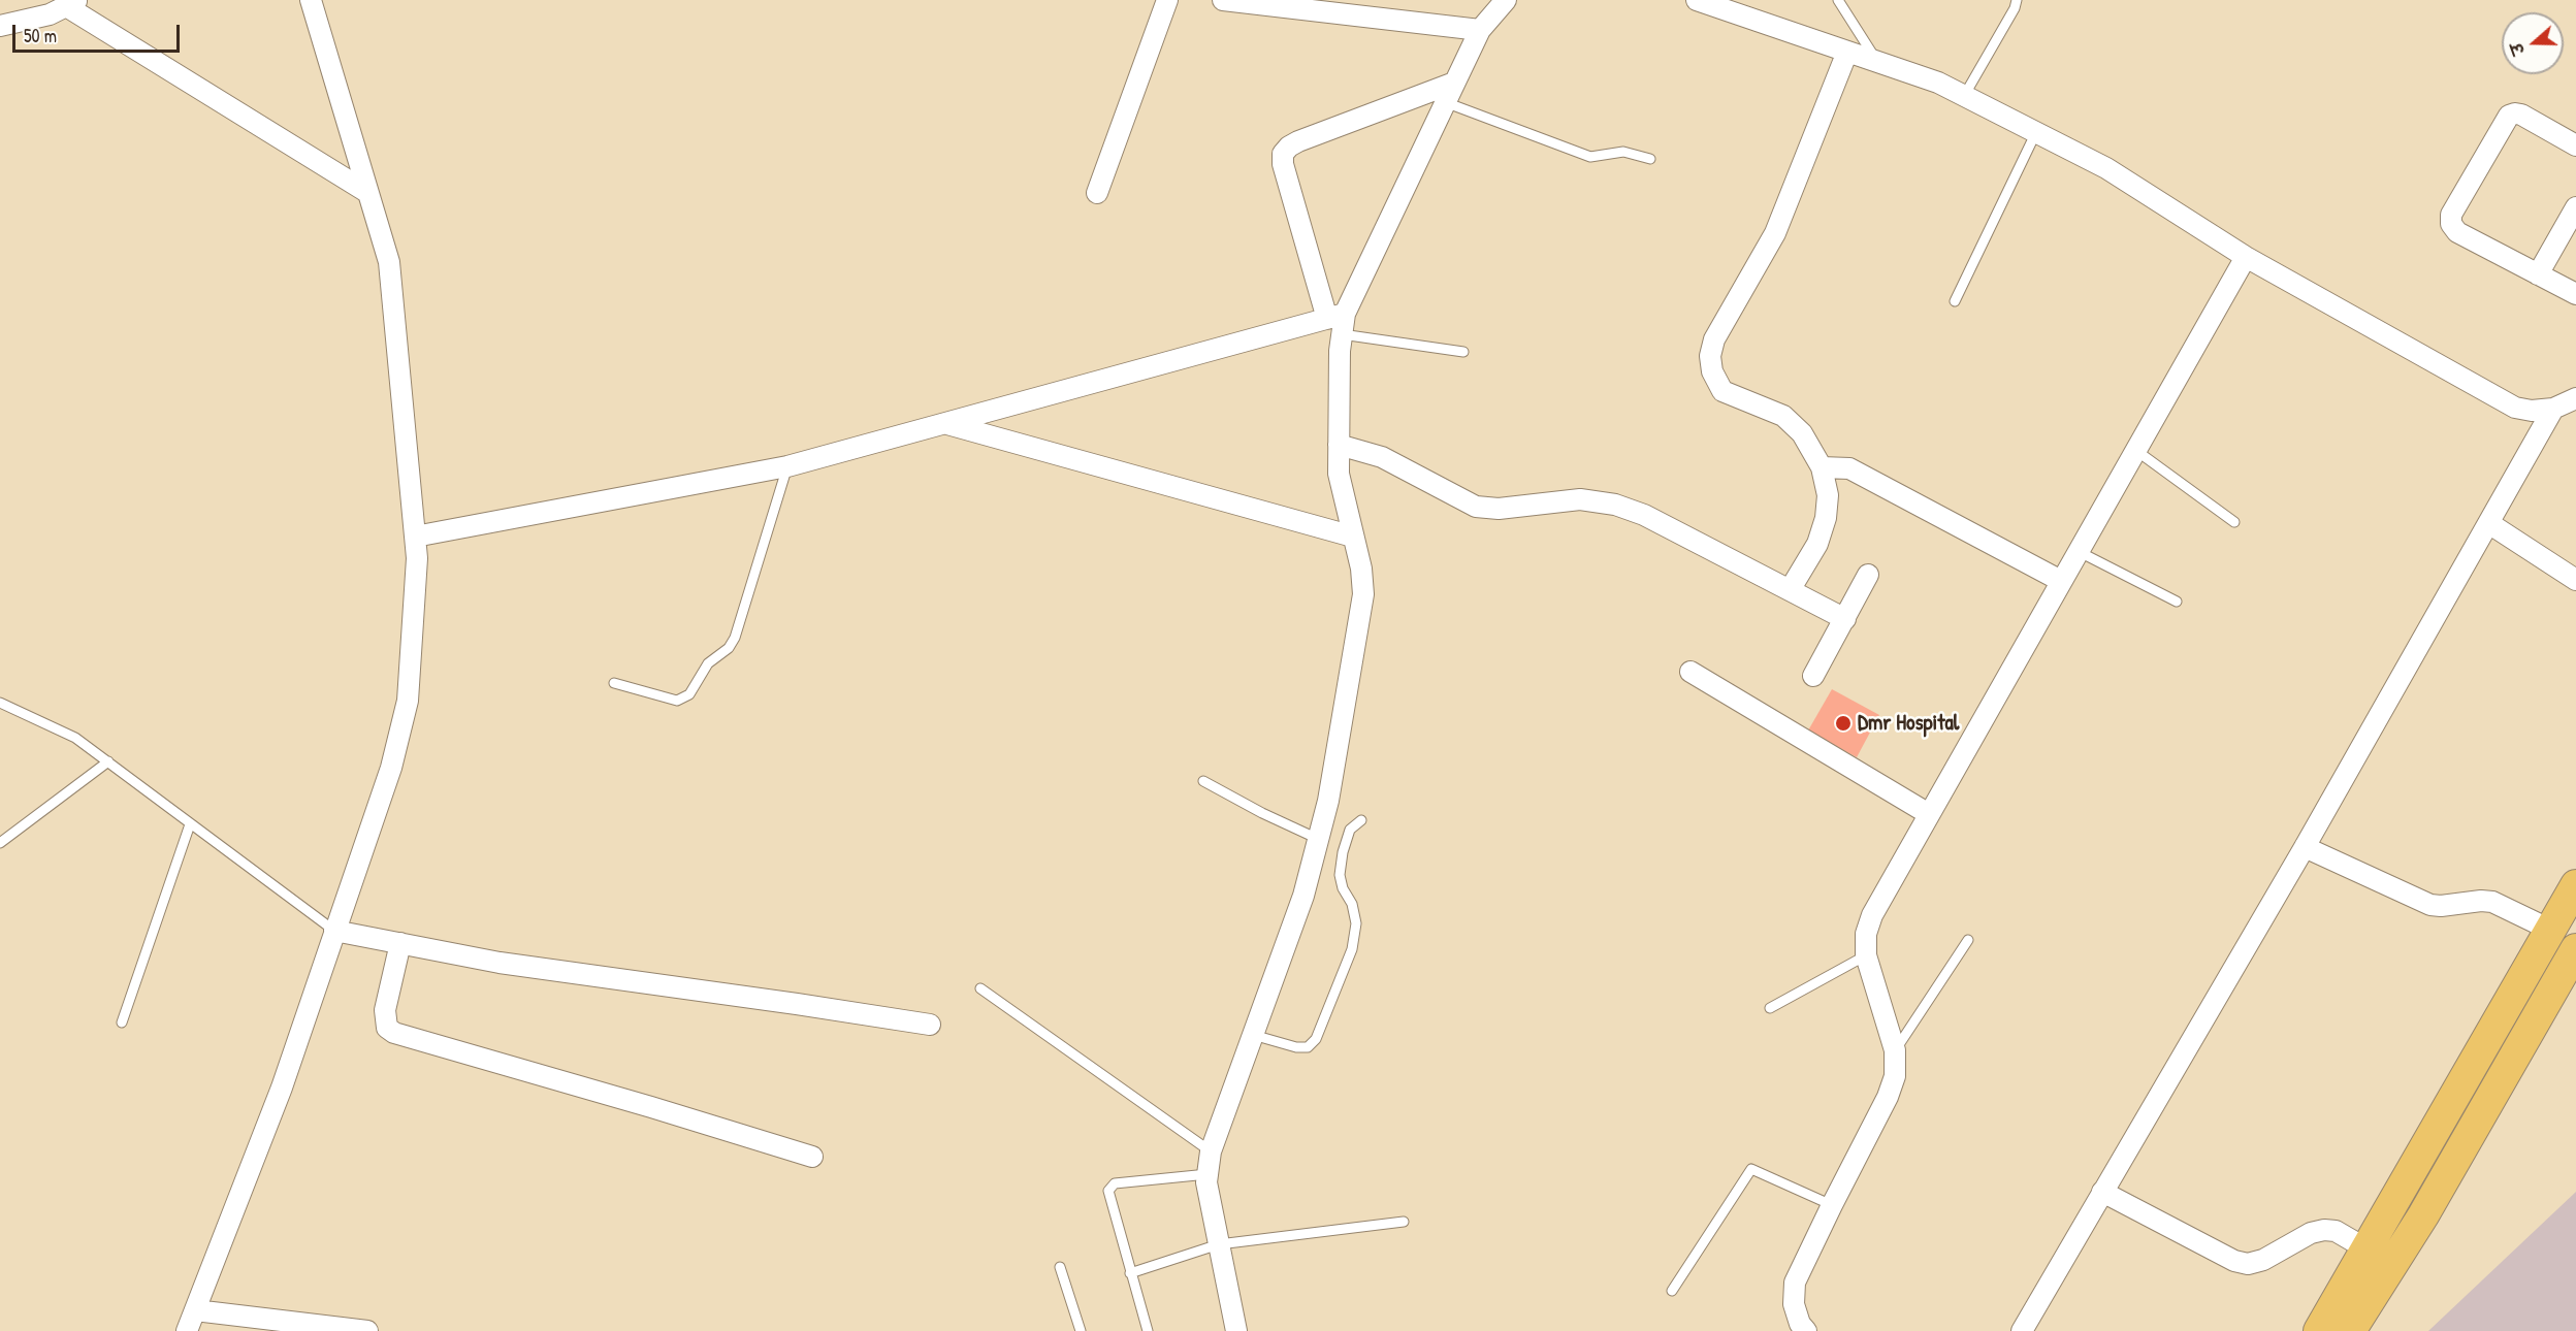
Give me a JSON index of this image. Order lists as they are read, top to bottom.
{
  "places": ["Dmr Hospital"],
  "scale_bar": "50 m",
  "north": "left"
}
